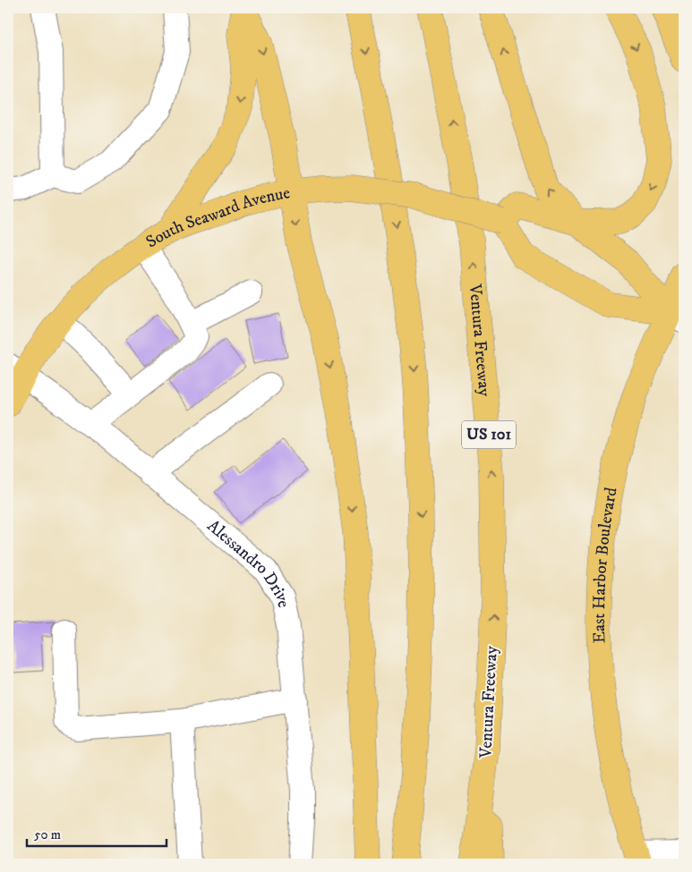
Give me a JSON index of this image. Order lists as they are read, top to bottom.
{
  "streets": {
    "main road": [
      "South Seaward Avenue",
      "Ventura Freeway",
      "US 101",
      "East Harbor Boulevard"
    ],
    "street": ["Alessandro Drive"]
  },
  "crossings": [
    ["South Seaward Avenue", "East Harbor Boulevard"],
    ["South Seaward Avenue", "Alessandro Drive"]
  ],
  "scale_bar": "50 m"
}
